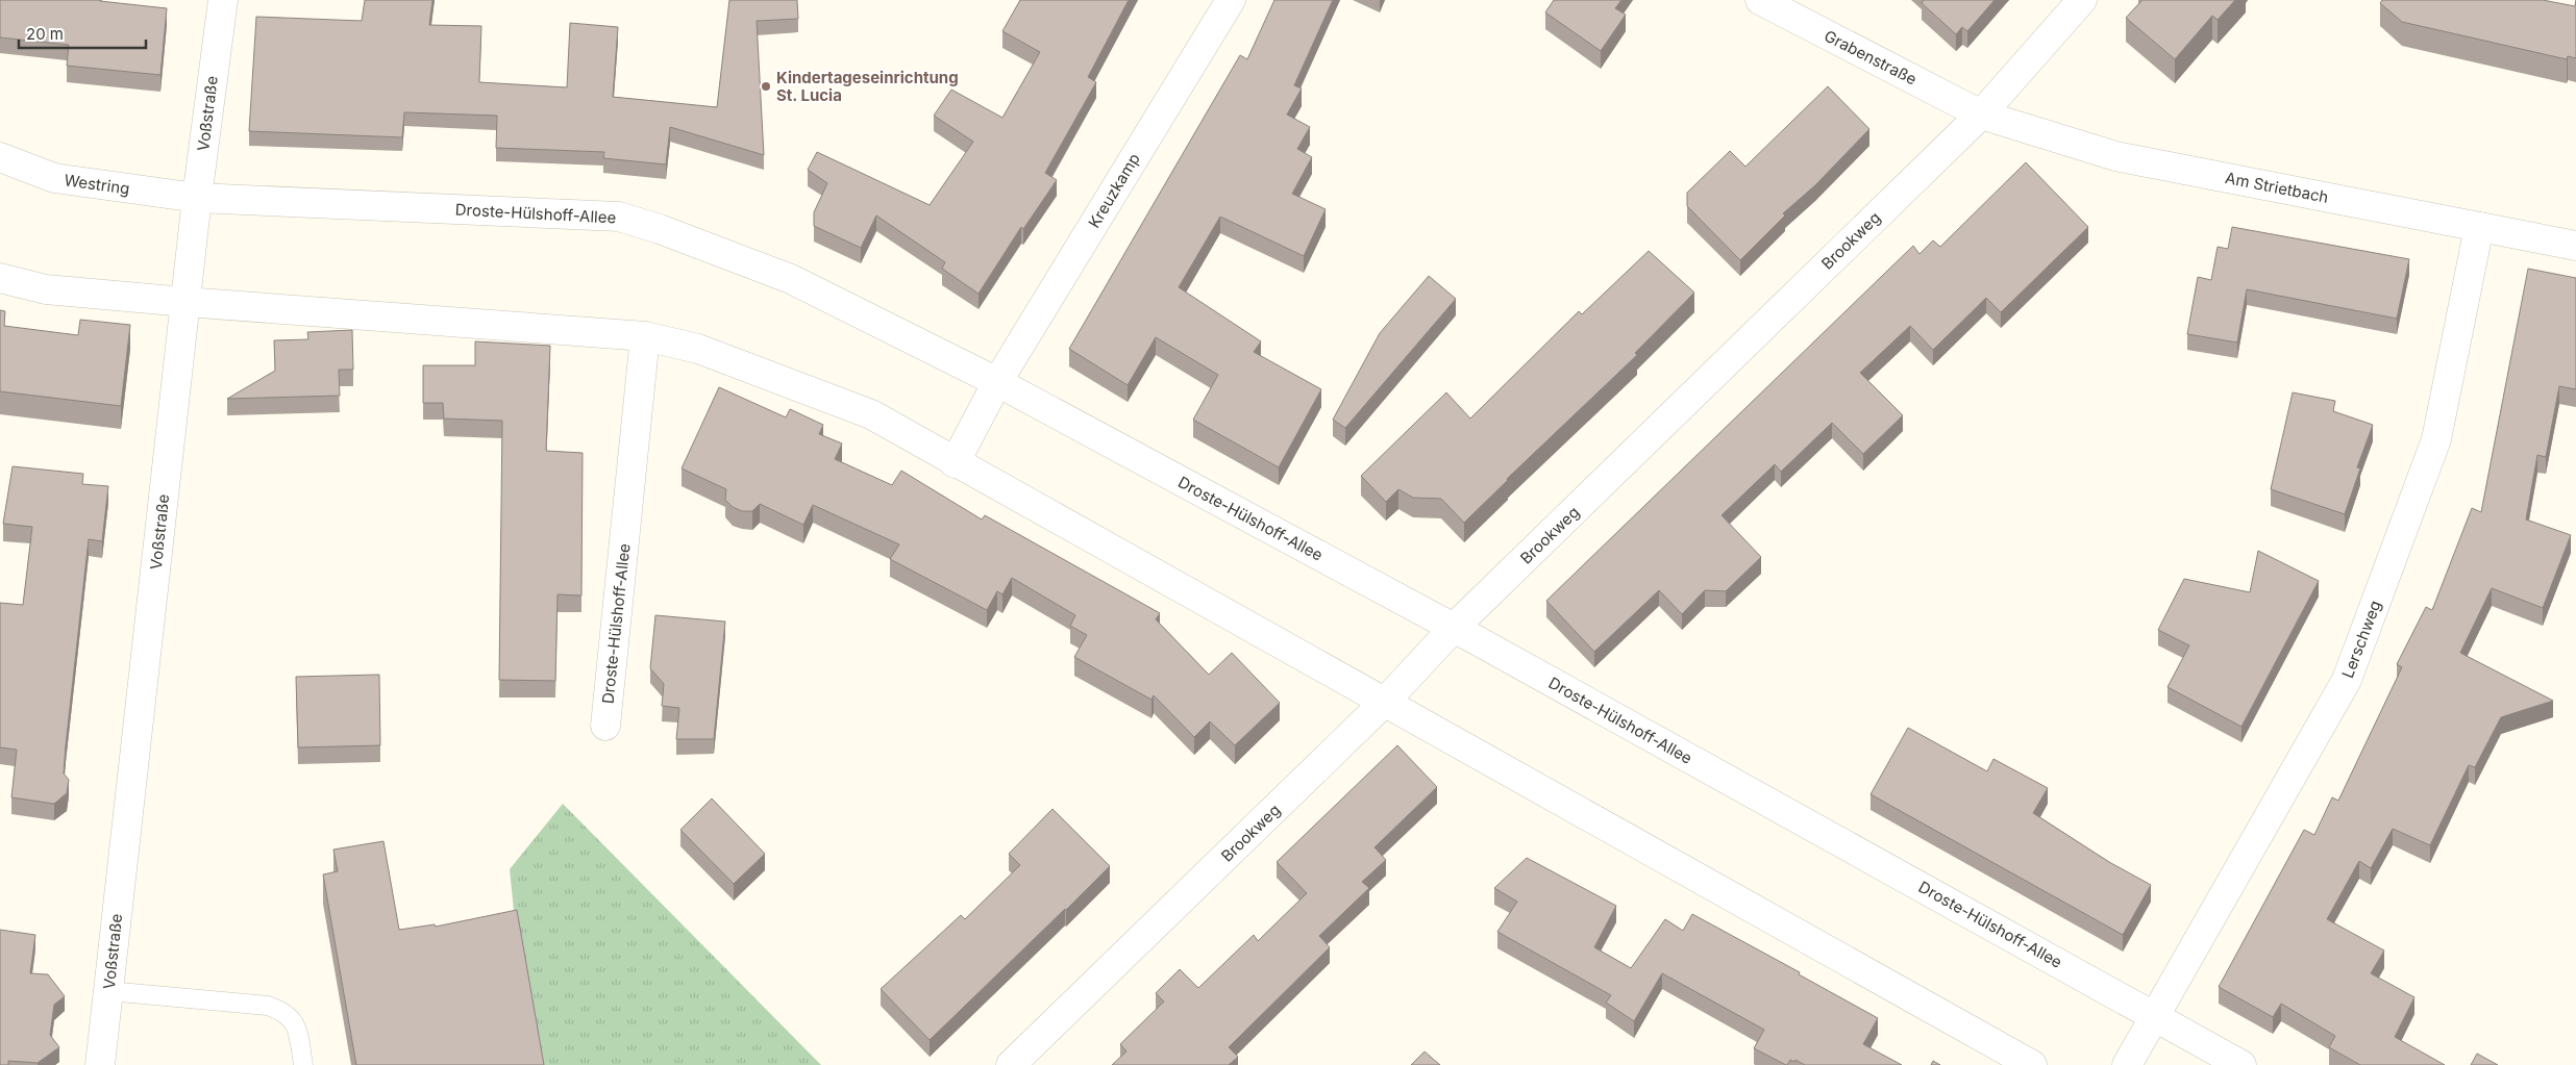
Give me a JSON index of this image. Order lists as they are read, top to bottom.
{
  "streets": {
    "street": [
      "Grabenstraße",
      "Voßstraße",
      "Westring",
      "Am Strietbach",
      "Kreuzkamp",
      "Droste-Hülshoff-Allee",
      "Brookweg",
      "Lerschweg"
    ]
  },
  "crossings": [
    ["Grabenstraße", "Am Strietbach"],
    ["Grabenstraße", "Brookweg"],
    ["Voßstraße", "Westring"],
    ["Voßstraße", "Droste-Hülshoff-Allee"],
    ["Westring", "Droste-Hülshoff-Allee"],
    ["Am Strietbach", "Brookweg"],
    ["Am Strietbach", "Lerschweg"],
    ["Kreuzkamp", "Droste-Hülshoff-Allee"],
    ["Droste-Hülshoff-Allee", "Brookweg"],
    ["Droste-Hülshoff-Allee", "Lerschweg"]
  ],
  "places": ["Kindertageseinrichtung St. Lucia"],
  "scale_bar": "20 m"
}
